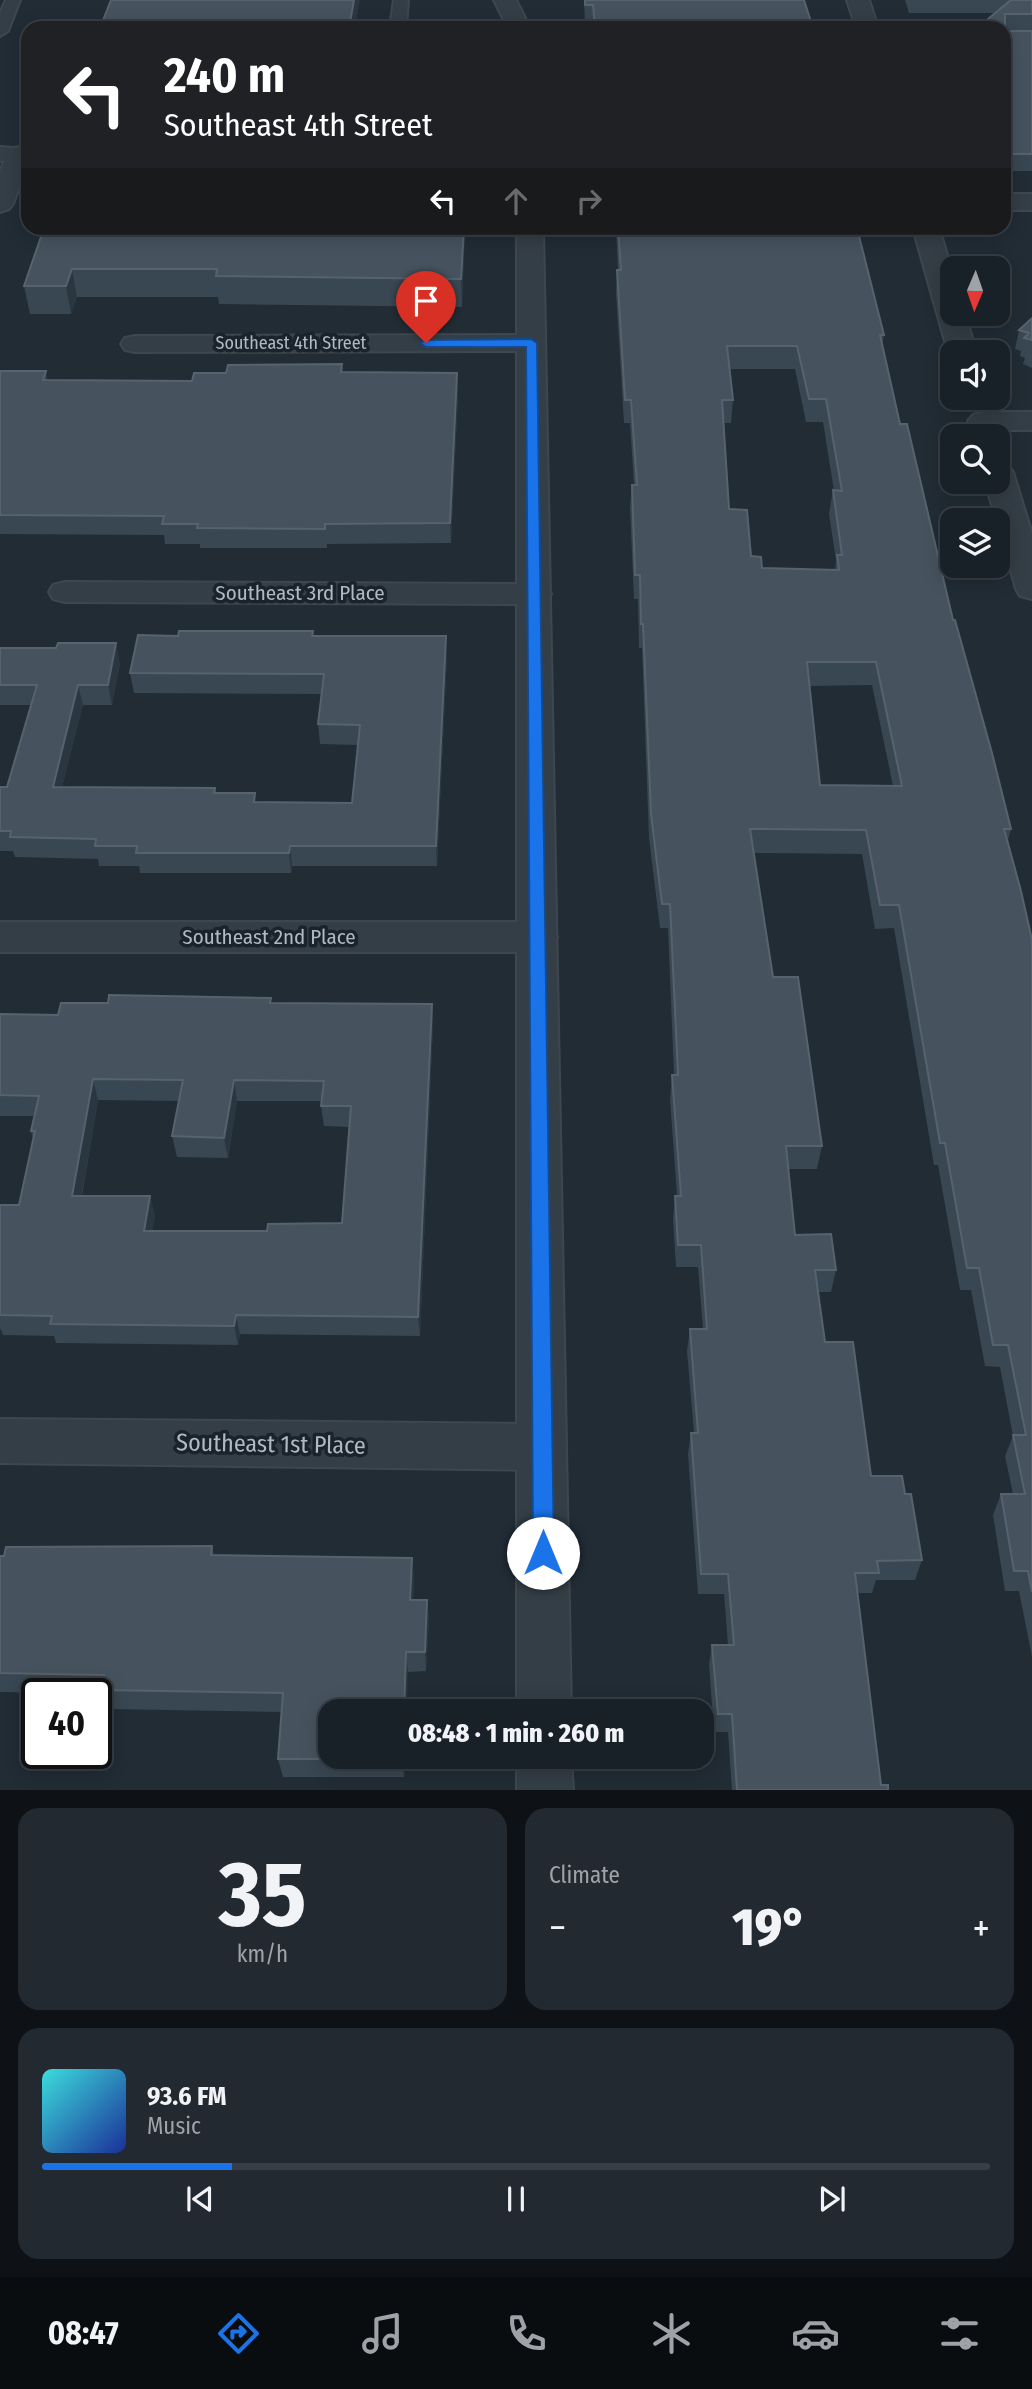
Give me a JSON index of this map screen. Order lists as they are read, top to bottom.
{
  "streets": {
    "street": [
      "Southeast 4th Street",
      "Southeast 3rd Place",
      "Southeast 2nd Place",
      "Southeast 1st Place"
    ]
  },
  "north": "bottom",
  "page": {
    "turn": ["240 m", "Southeast 4th Street"],
    "limit": "40",
    "trip": "08:48 · 1 min · 260 m",
    "tile": [
      ["35", "km/h"],
      "Climate"
    ],
    "heat": ["−", "19°", "+"],
    "song": ["93.6 FM", "Music"],
    "tabs": "08:47"
  }
}
